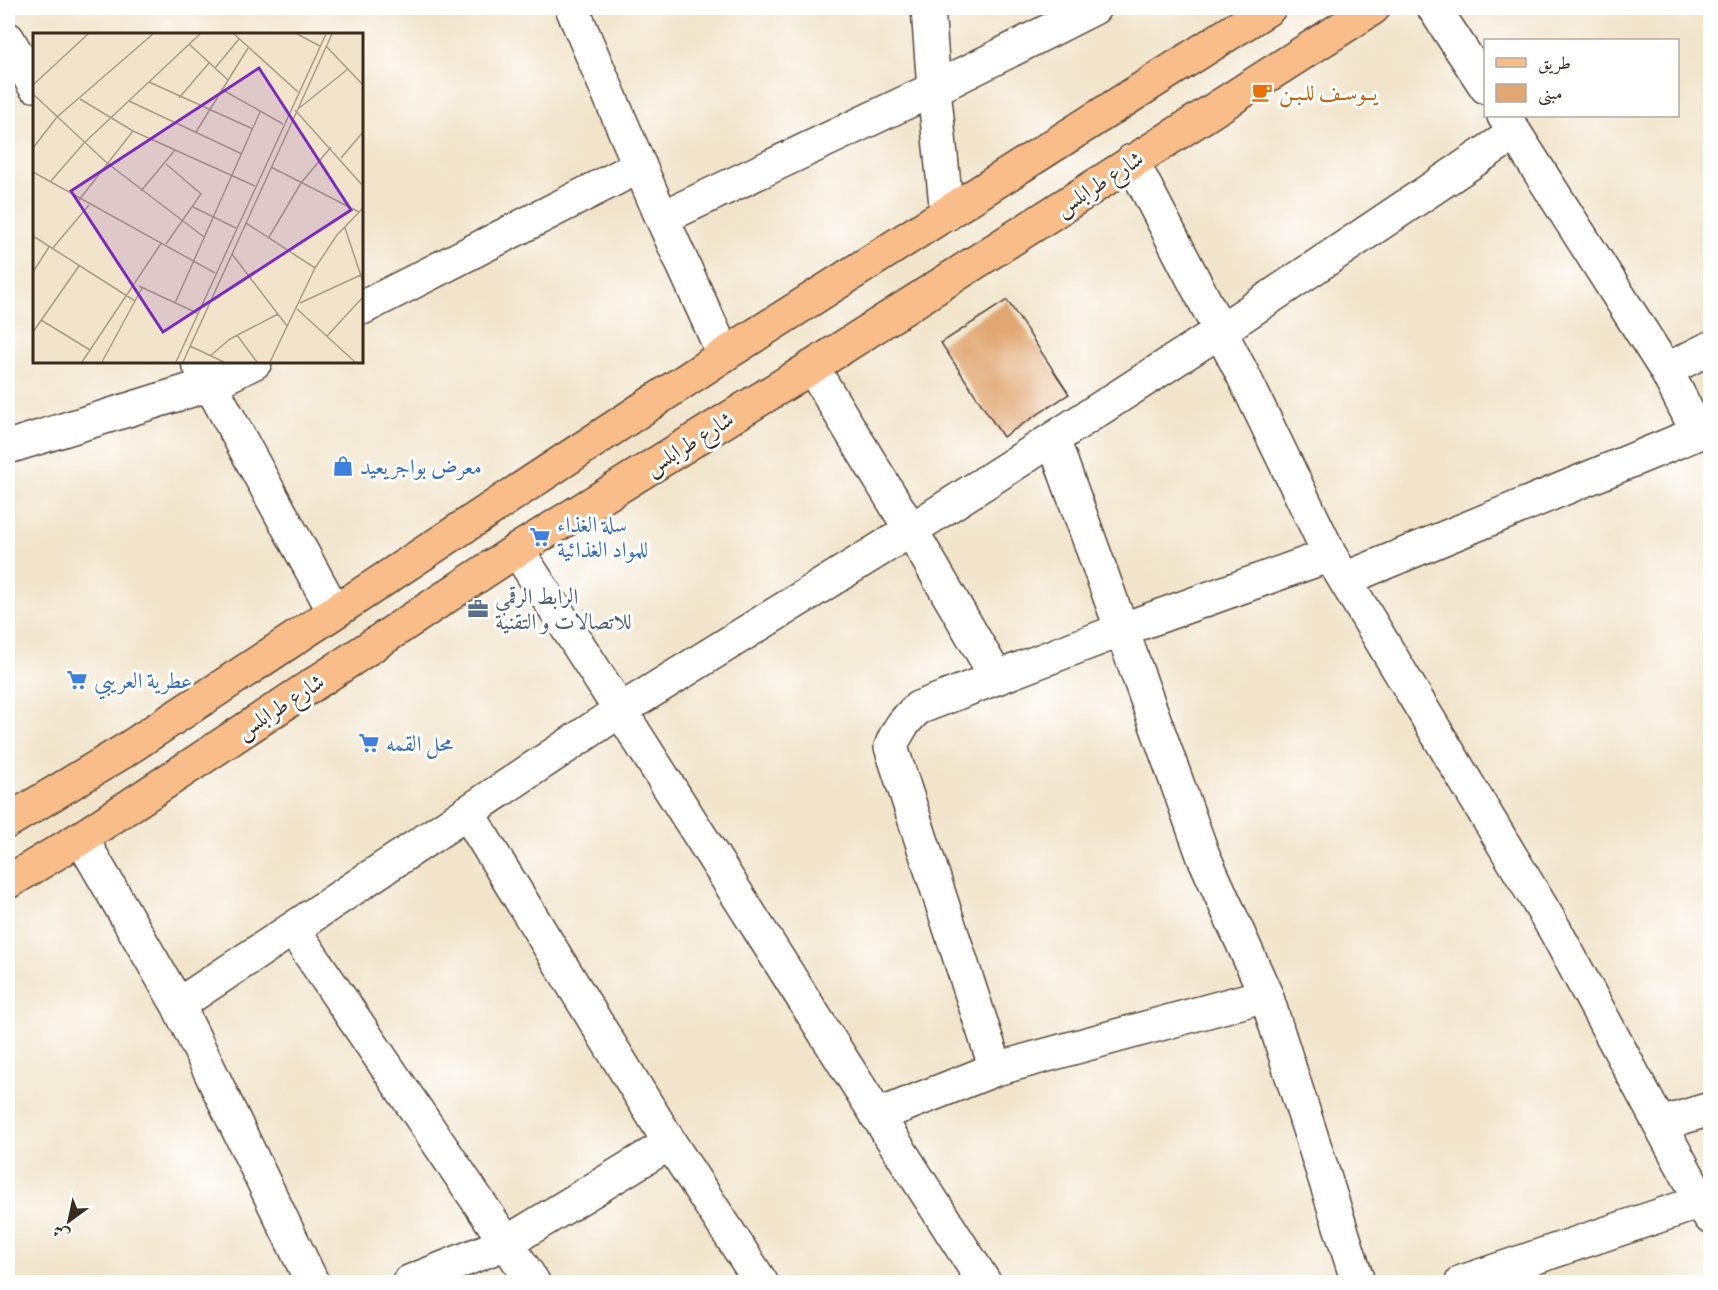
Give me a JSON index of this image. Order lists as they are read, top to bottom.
{
  "streets": {
    "main road": ["شارع طرابلس"]
  },
  "places": {
    "cafe": ["يــوسـف للـبـن"],
    "shop": ["معرض بواجريعيد"],
    "supermarket": ["سلة الغذاء للمواد الغذائية", "عطرية العريبي", "محل القمه"],
    "office": ["الرابط الرقمي للاتصالات و التقنية"]
  },
  "legend": ["طريق", "مبنى"],
  "north": "bottom left"
}
